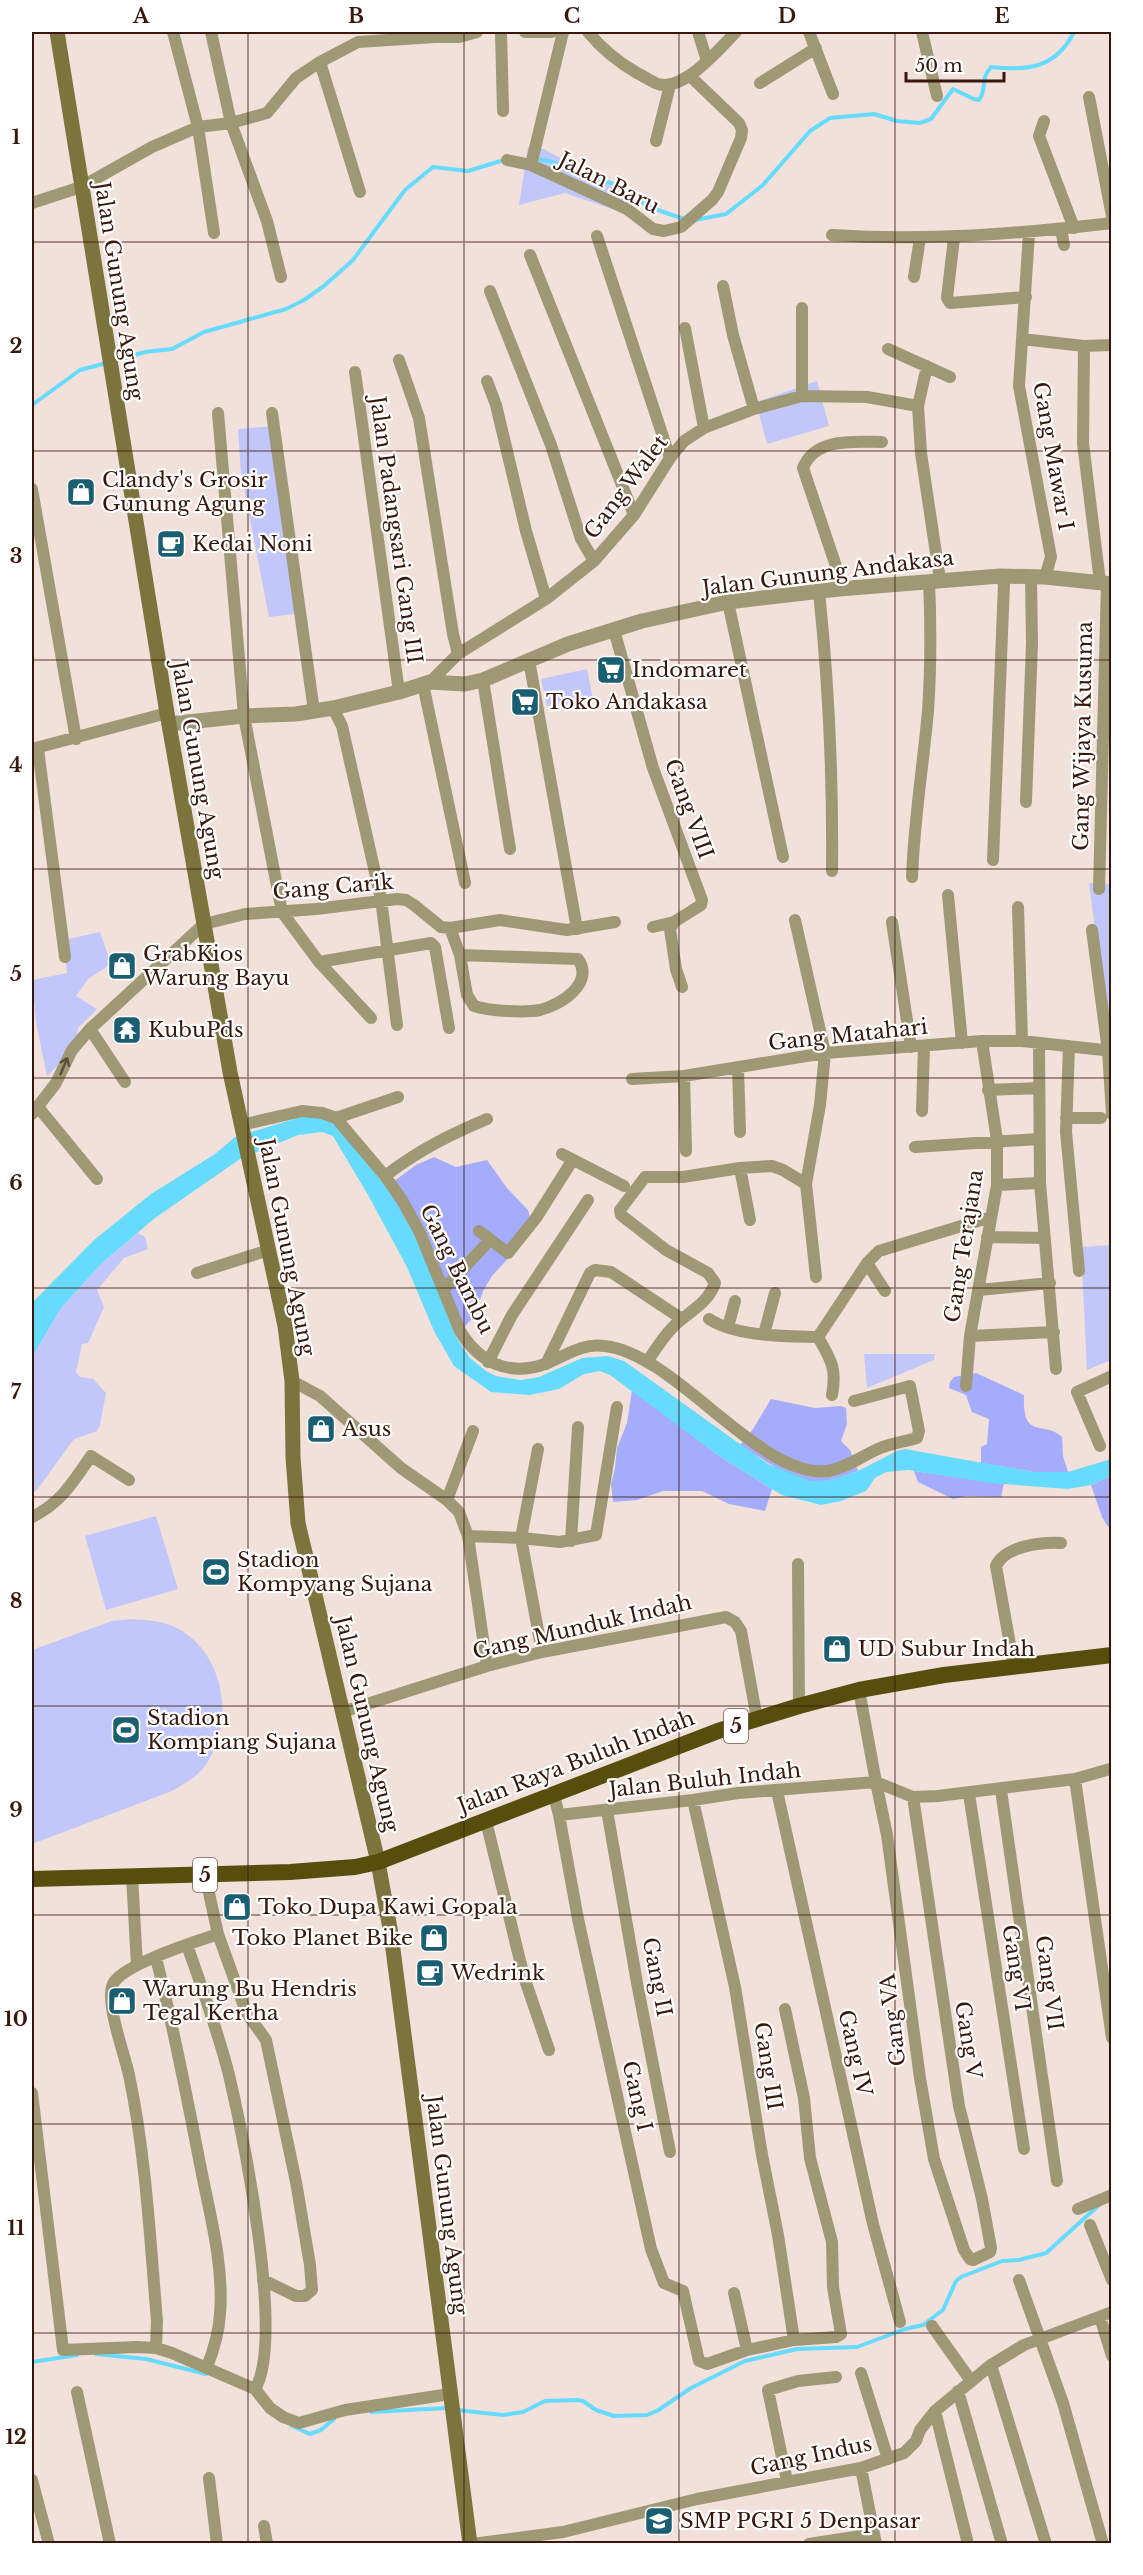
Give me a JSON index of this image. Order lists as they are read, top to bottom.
{
  "streets": {
    "highway": ["5", "Jalan Raya Buluh Indah"],
    "main road": ["Jalan Gunung Agung"],
    "street": [
      "Jalan Baru",
      "Gang Mawar I",
      "Gang Walet",
      "Jalan Padangsari Gang III",
      "Jalan Gunung Andakasa",
      "Gang Wijaya Kusuma",
      "Gang VIII",
      "Gang Carik",
      "Gang Matahari",
      "Gang Terajana",
      "Gang Bambu",
      "Gang Munduk Indah",
      "Jalan Buluh Indah",
      "Gang VI",
      "Gang II",
      "Gang VII",
      "Gang VA",
      "Gang V",
      "Gang IV",
      "Gang III",
      "Gang I",
      "Gang Indus"
    ]
  },
  "crossings": [
    ["Jalan Gunung Agung", "Jalan Gunung Andakasa"],
    ["Jalan Gunung Agung", "Gang Carik"],
    ["Jalan Gunung Agung", "Gang Munduk Indah"],
    ["Jalan Gunung Agung", "5"],
    ["Jalan Gunung Agung", "Jalan Raya Buluh Indah"],
    ["Jalan Gunung Agung", "Gang Indus"],
    ["Gang Mawar I", "Jalan Gunung Andakasa"],
    ["Gang Walet", "Jalan Gunung Andakasa"],
    ["Jalan Padangsari Gang III", "Jalan Gunung Andakasa"],
    ["Jalan Gunung Andakasa", "Gang Wijaya Kusuma"],
    ["Jalan Gunung Andakasa", "Gang VIII"],
    ["Gang Matahari", "Gang Terajana"],
    ["Gang Munduk Indah", "Jalan Raya Buluh Indah"],
    ["5", "Jalan Raya Buluh Indah"],
    ["Jalan Buluh Indah", "Gang VI"],
    ["Jalan Buluh Indah", "Gang II"],
    ["Jalan Buluh Indah", "Gang VII"],
    ["Jalan Buluh Indah", "Gang VA"],
    ["Jalan Buluh Indah", "Gang V"],
    ["Jalan Buluh Indah", "Gang IV"],
    ["Jalan Buluh Indah", "Gang III"],
    ["Jalan Buluh Indah", "Gang I"],
    ["Gang VA", "Gang V"]
  ],
  "places": {
    "shop": [
      "Clandy's Grosir Gunung Agung",
      "GrabKios Warung Bayu",
      "Asus",
      "UD Subur Indah",
      "Toko Dupa Kawi Gopala",
      "Toko Planet Bike",
      "Warung Bu Hendris Tegal Kertha"
    ],
    "cafe": ["Kedai Noni", "Wedrink"],
    "supermarket": ["Indomaret", "Toko Andakasa"],
    "temple": ["KubuPds"],
    "sports": ["Stadion Kompyang Sujana", "Stadion Kompiang Sujana"],
    "school or university": ["SMP PGRI 5 Denpasar"]
  },
  "scale_bar": "50 m",
  "grid": {
    "columns": [
      "A",
      "B",
      "C",
      "D",
      "E"
    ],
    "rows": [
      "1",
      "2",
      "3",
      "4",
      "5",
      "6",
      "7",
      "8",
      "9",
      "10",
      "11",
      "12"
    ]
  }
}
